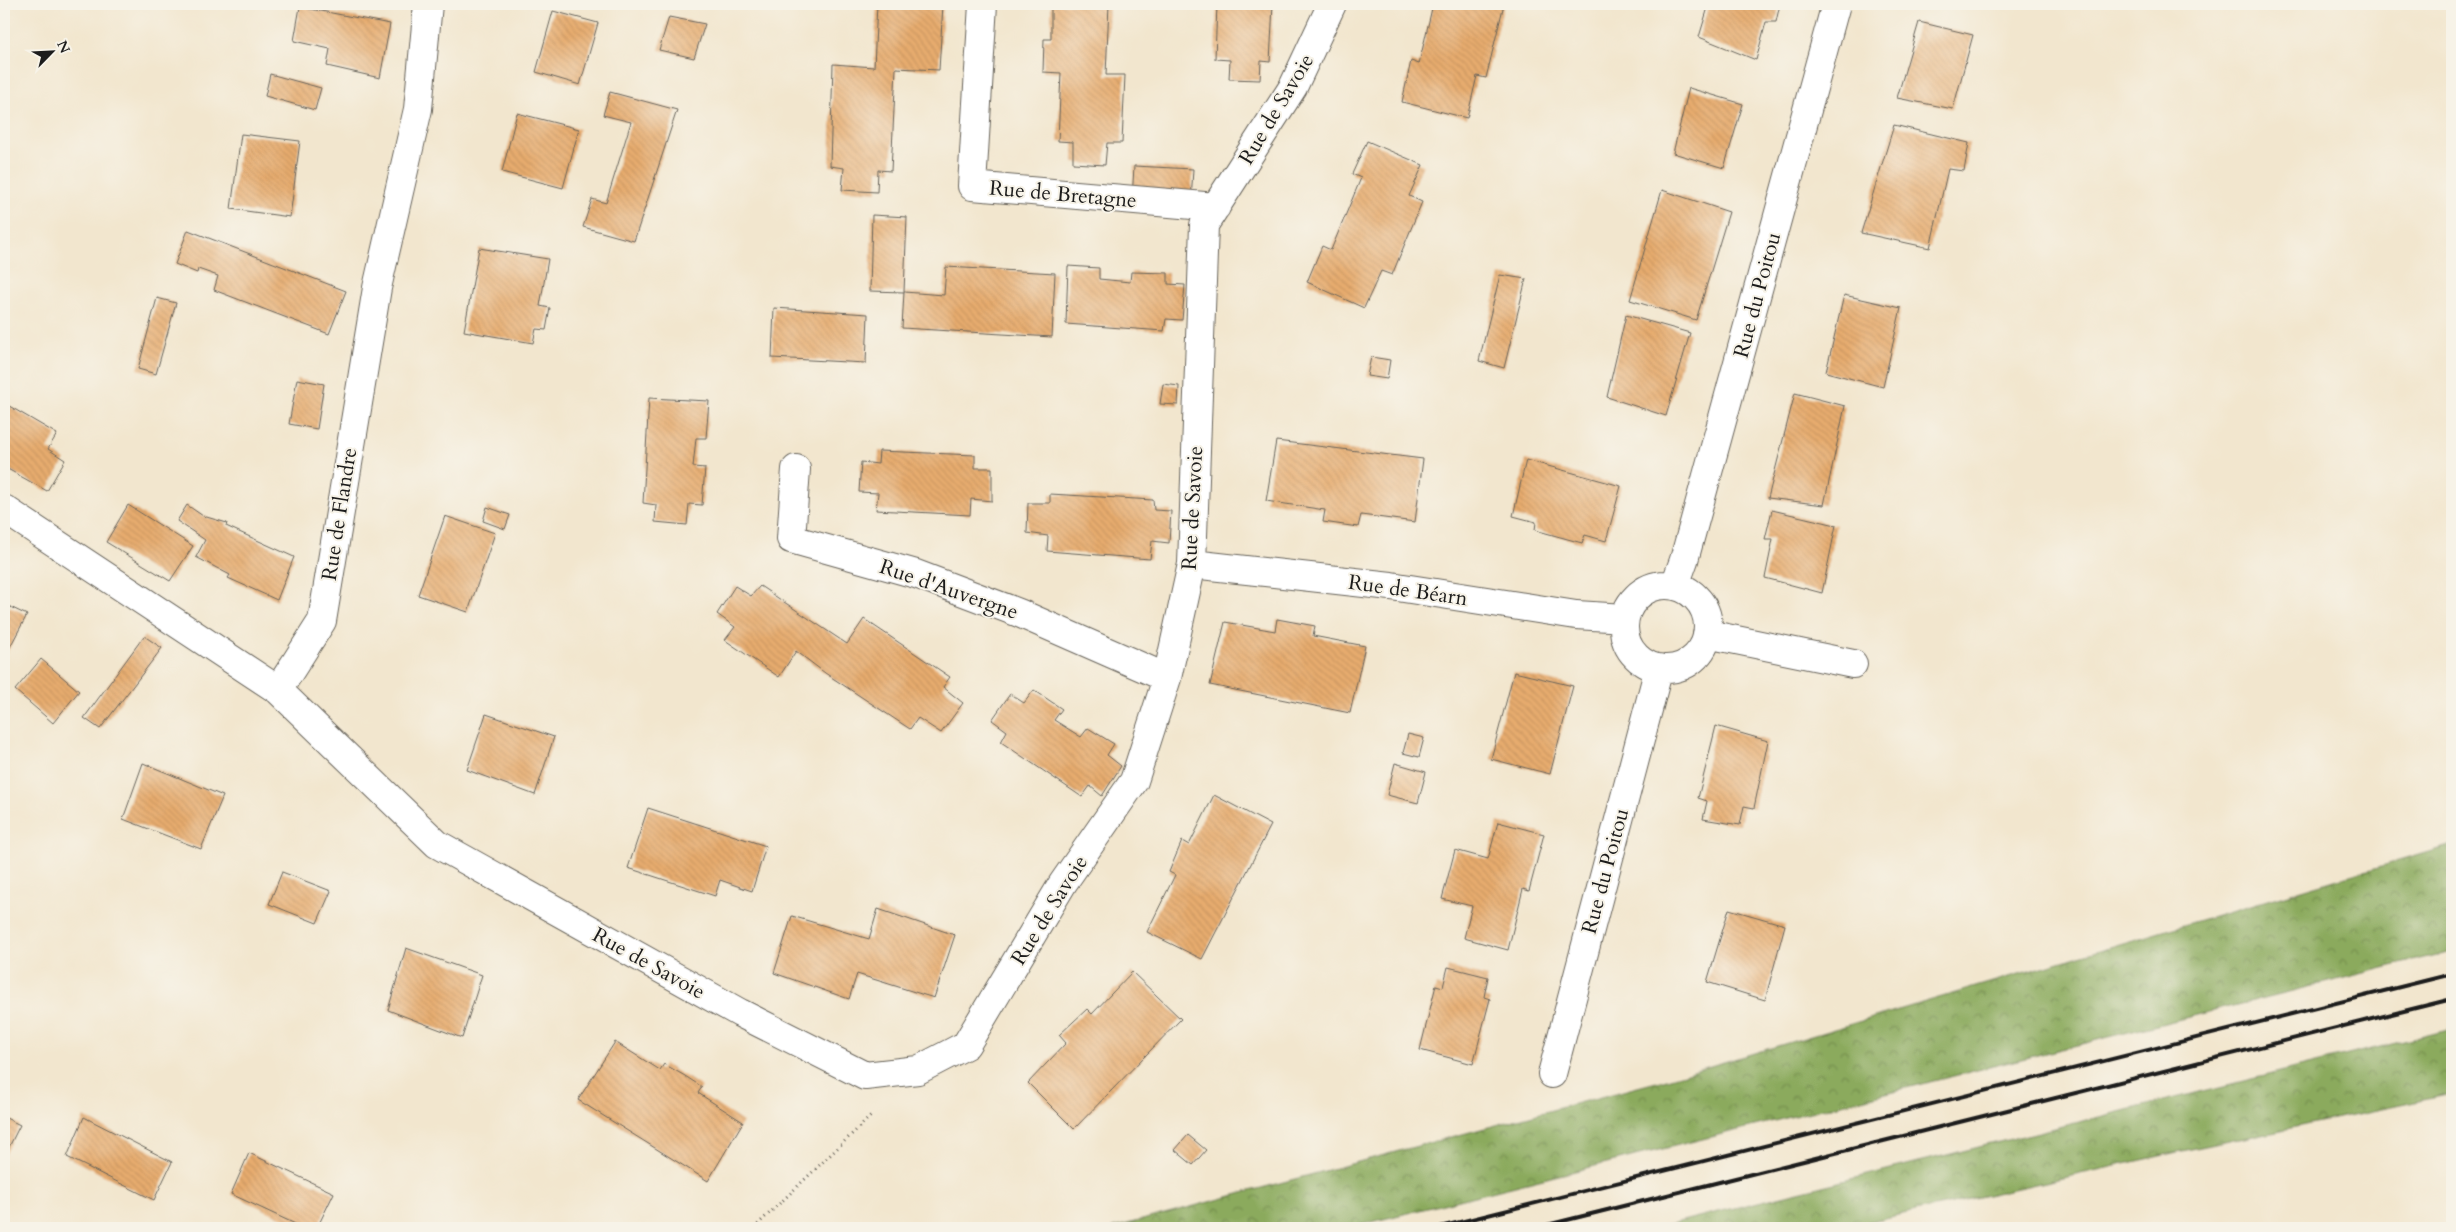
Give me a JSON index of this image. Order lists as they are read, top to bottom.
{
  "streets": {
    "street": [
      "Rue de Savoie",
      "Rue de Bretagne",
      "Rue du Poitou",
      "Rue de Flandre",
      "Rue d'Auvergne",
      "Rue de Béarn"
    ]
  },
  "crossings": [
    ["Rue de Savoie", "Rue de Bretagne"],
    ["Rue de Savoie", "Rue de Flandre"],
    ["Rue de Savoie", "Rue d'Auvergne"],
    ["Rue de Savoie", "Rue de Béarn"],
    ["Rue du Poitou", "Rue de Béarn"]
  ],
  "north": "top right"
}
